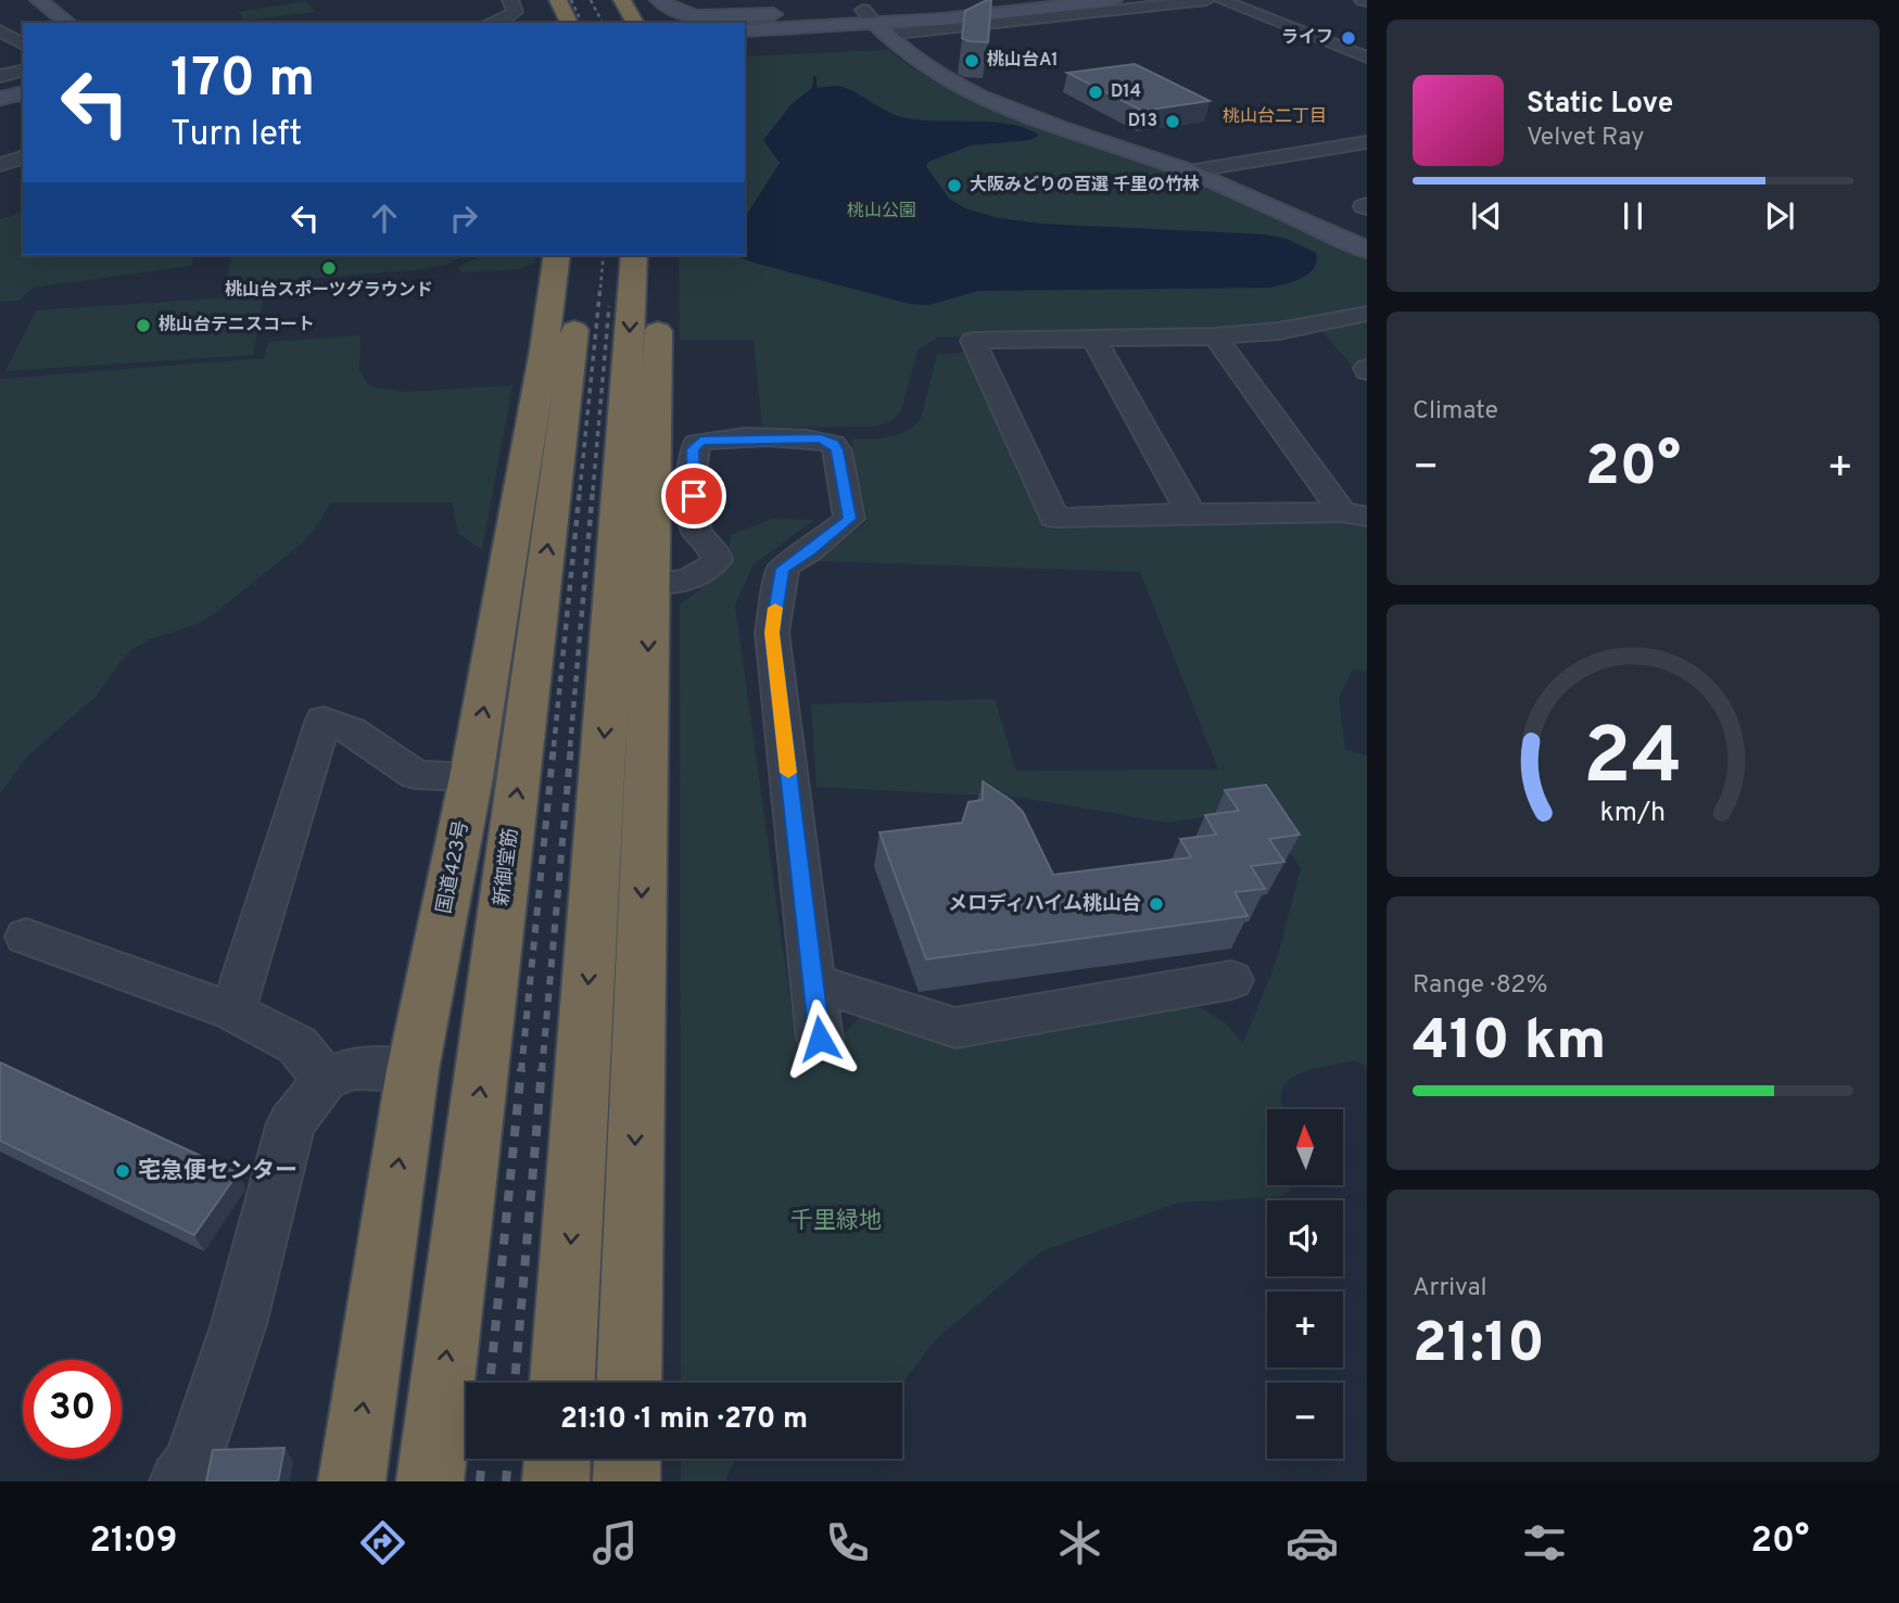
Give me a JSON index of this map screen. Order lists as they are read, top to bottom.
{
  "streets": {
    "highway": ["国道423号", "新御堂筋"]
  },
  "districts": ["桃山台二丁目"],
  "parks": ["桃山公園", "千里緑地"],
  "places": [
    "ライフ",
    "桃山台A1",
    "D14",
    "D13",
    "大阪みどりの百選 千里の竹林",
    "桃山台スポーツグラウンド",
    "桃山台テニスコート",
    "メロディハイム桃山台",
    "宅急便センター"
  ],
  "north": "top",
  "page": {
    "turn": ["170 m", "Turn left"],
    "song": ["Static Love", "Velvet Ray"],
    "tile": [
      "Climate",
      ["Range · 82%", "410 km"],
      ["Arrival", "21:10"]
    ],
    "heat": ["−", "20°", "+"],
    "map_buttons": ["+", "−"],
    "limit": "30",
    "trip": "21:10 · 1 min · 270 m",
    "tabs": ["21:09", "20°"],
    "gauge": ["24", "km/h"]
  }
}
